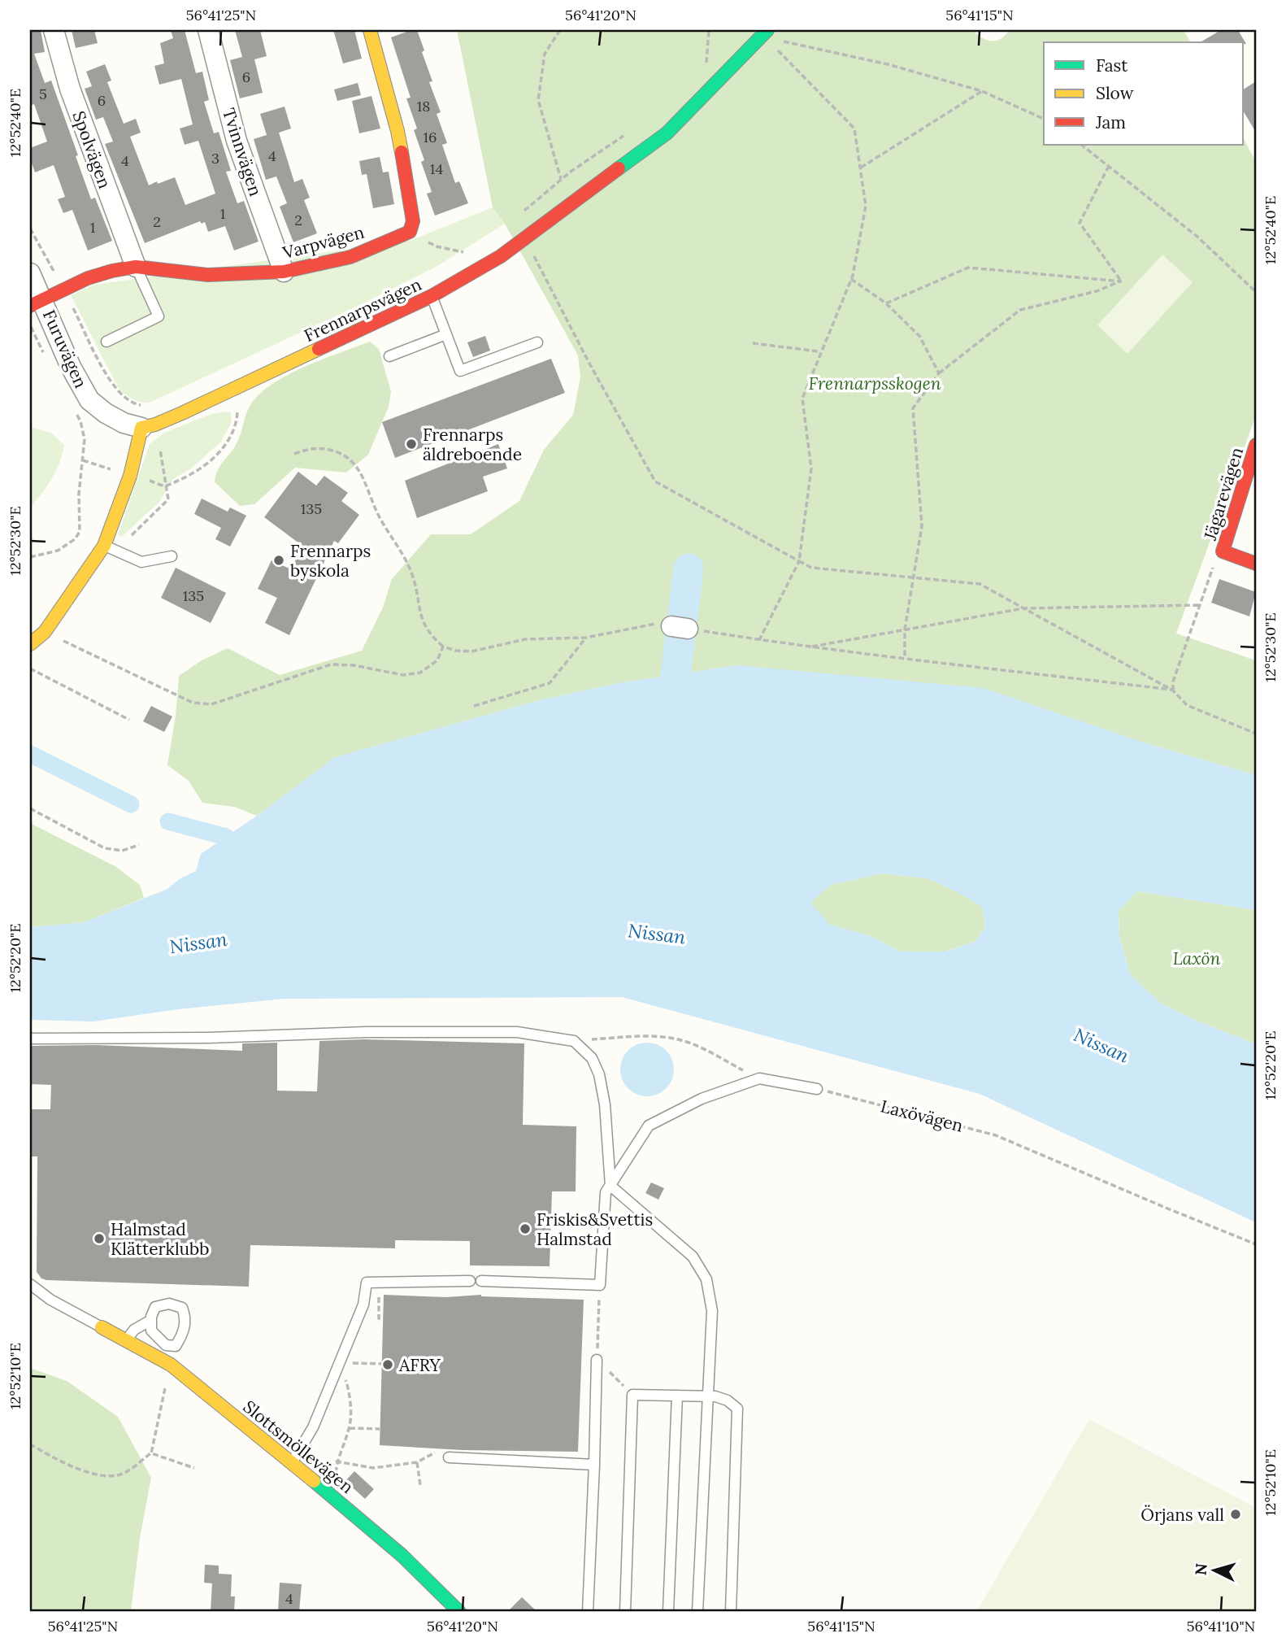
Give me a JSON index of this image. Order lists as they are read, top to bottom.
{
  "streets": {
    "street": [
      "Spolvägen",
      "Tvinnvägen",
      "Varpvägen",
      "Frennarpsvägen",
      "Furuvägen",
      "Jägarevägen",
      "Slottsmöllevägen"
    ],
    "path": ["Laxövägen"]
  },
  "crossings": [
    ["Spolvägen", "Varpvägen"],
    ["Tvinnvägen", "Varpvägen"],
    ["Varpvägen", "Furuvägen"],
    ["Frennarpsvägen", "Furuvägen"]
  ],
  "water": ["Nissan"],
  "parks": ["Frennarpsskogen", "Laxön"],
  "places": [
    "Frennarps äldreboende",
    "Frennarps byskola",
    "Friskis&Svettis Halmstad",
    "Halmstad Klätterklubb",
    "AFRY",
    "Örjans vall"
  ],
  "house_numbers": [
    "6",
    "5",
    "6",
    "18",
    "16",
    "4",
    "3",
    "4",
    "14",
    "1",
    "2",
    "2",
    "1",
    "135",
    "135",
    "4"
  ],
  "legend": ["Fast", "Slow", "Jam"],
  "north": "left",
  "coordinates": [
    "56°41'25\"N",
    "56°41'20\"N",
    "56°41'15\"N",
    "12°52'40\"E",
    "12°52'30\"E",
    "12°52'20\"E",
    "12°52'10\"E",
    "56°41'10\"N"
  ]
}
